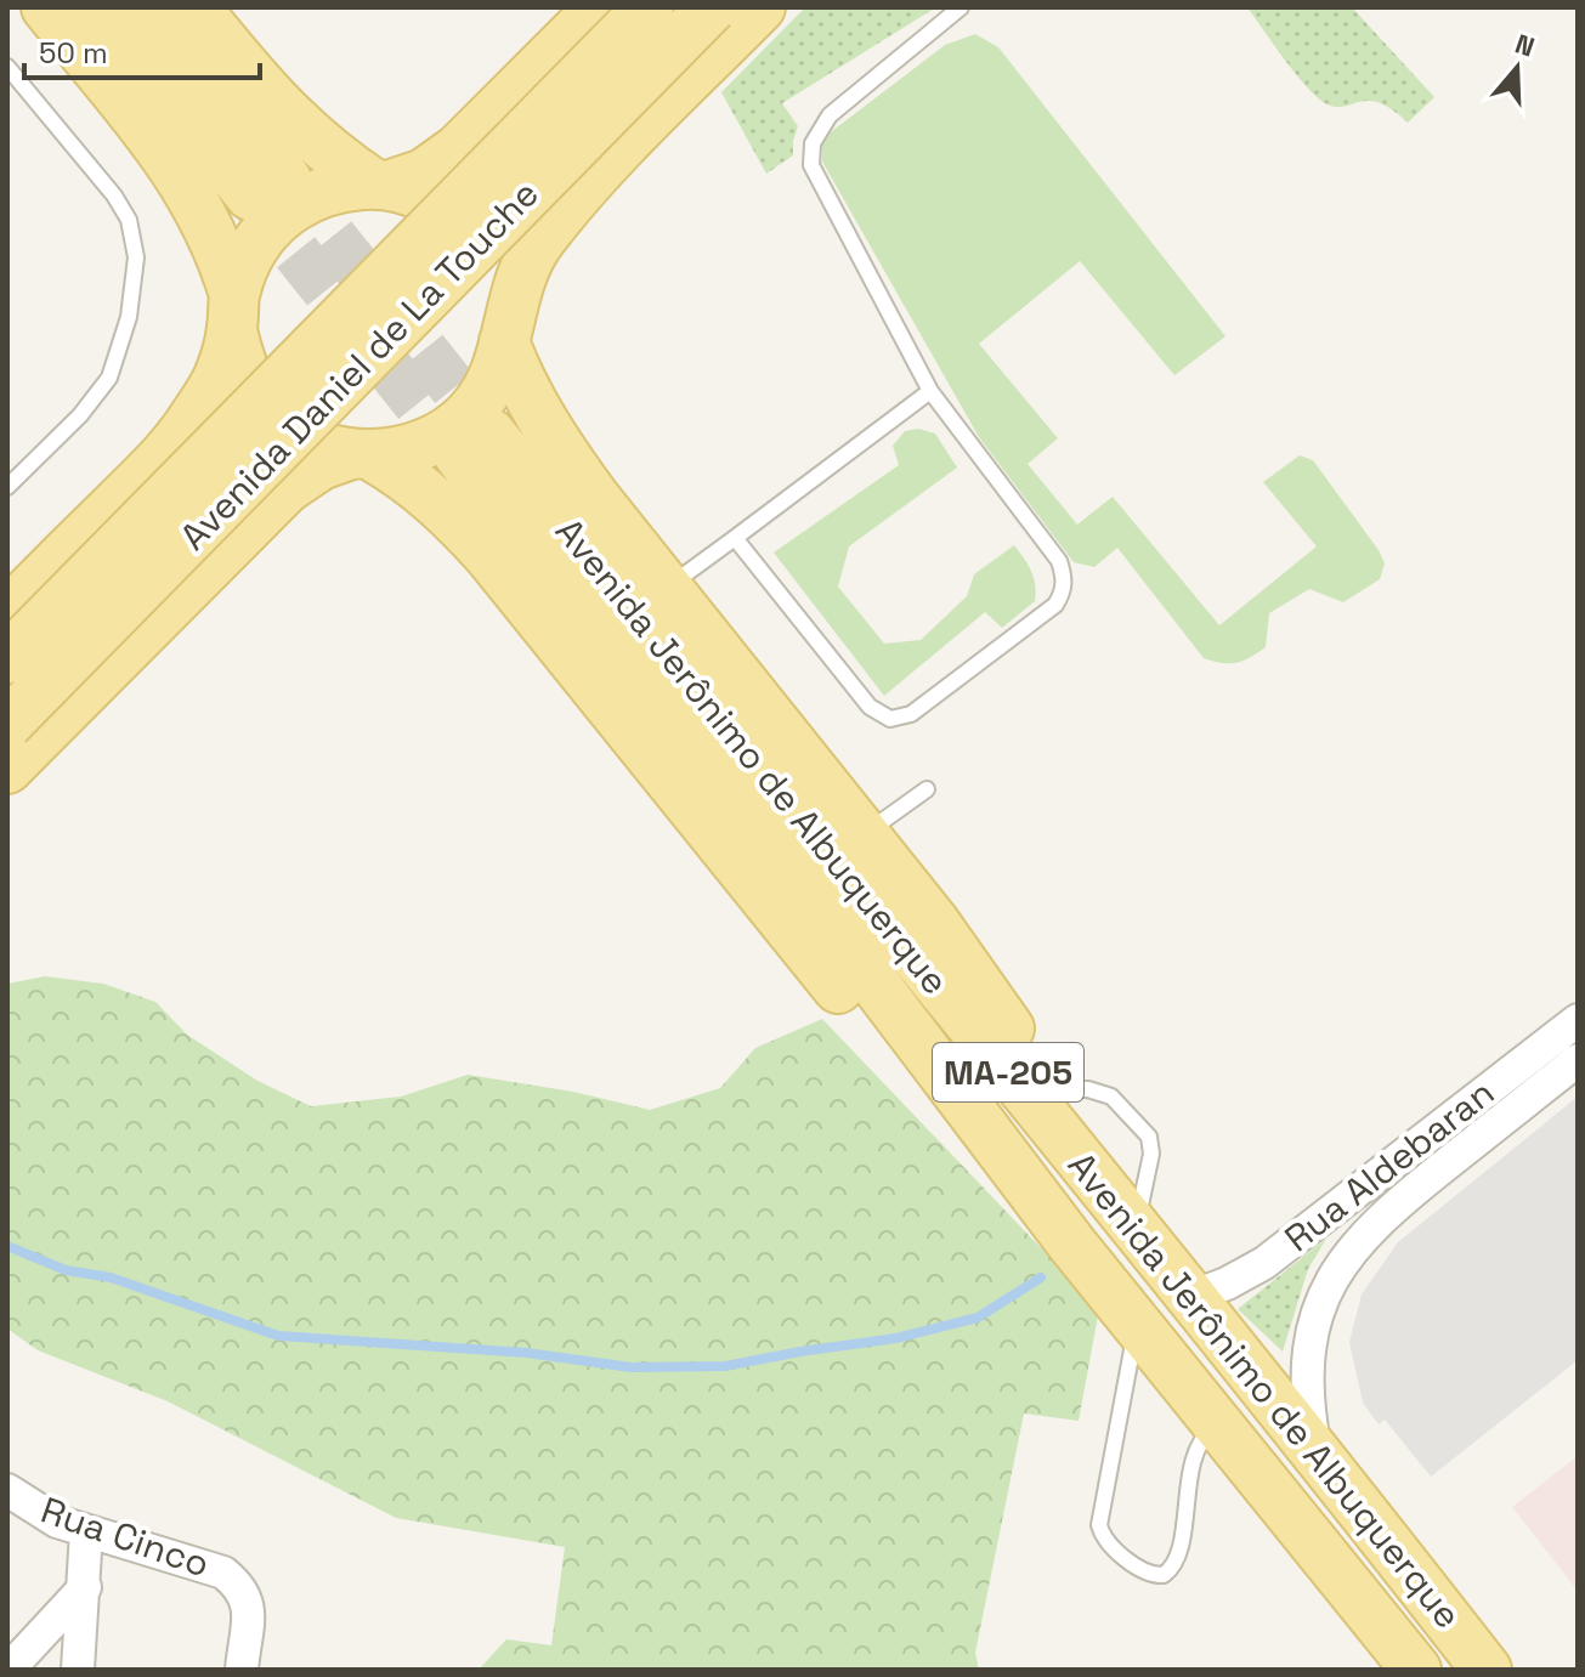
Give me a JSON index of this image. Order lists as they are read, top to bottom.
{
  "streets": {
    "main road": ["Avenida Daniel de La Touche", "Avenida Jerônimo de Albuquerque", "MA-205"],
    "street": ["Rua Aldebaran", "Rua Cinco"]
  },
  "crossings": [
    ["Avenida Jerônimo de Albuquerque", "Rua Aldebaran"]
  ],
  "scale_bar": "50 m",
  "north": "top"
}
